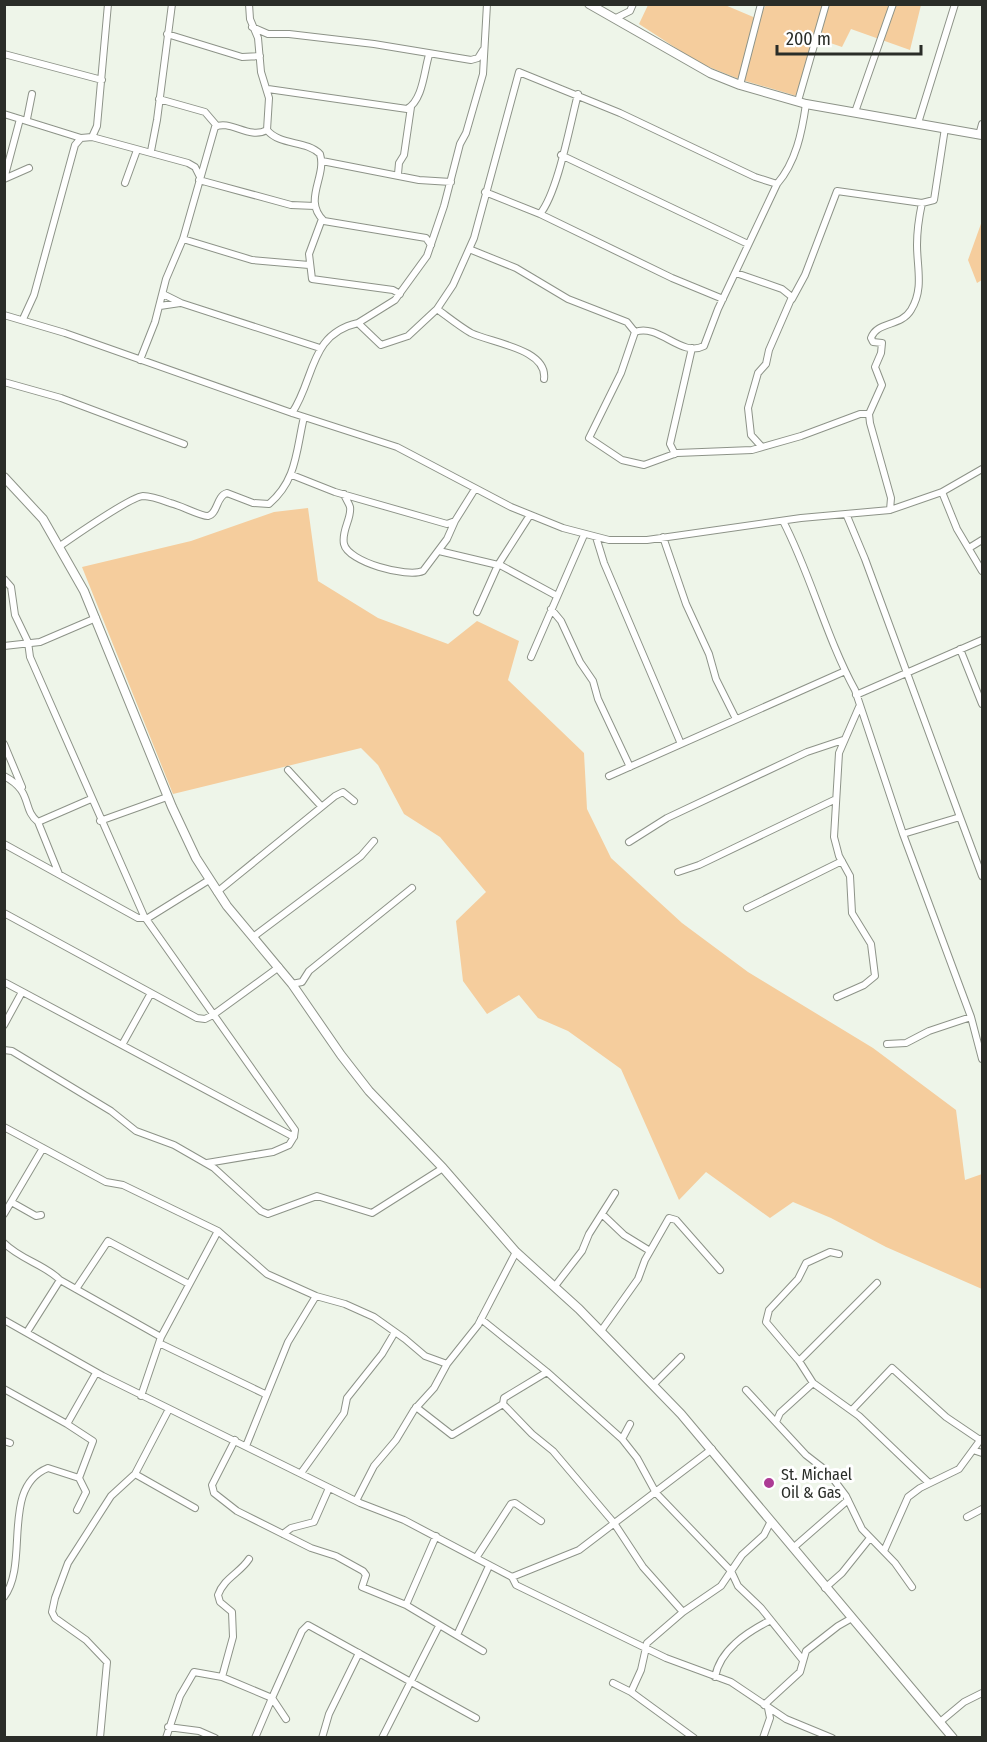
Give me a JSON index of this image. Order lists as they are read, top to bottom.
{
  "places": ["St. Michael Oil & Gas"],
  "scale_bar": "200 m"
}
